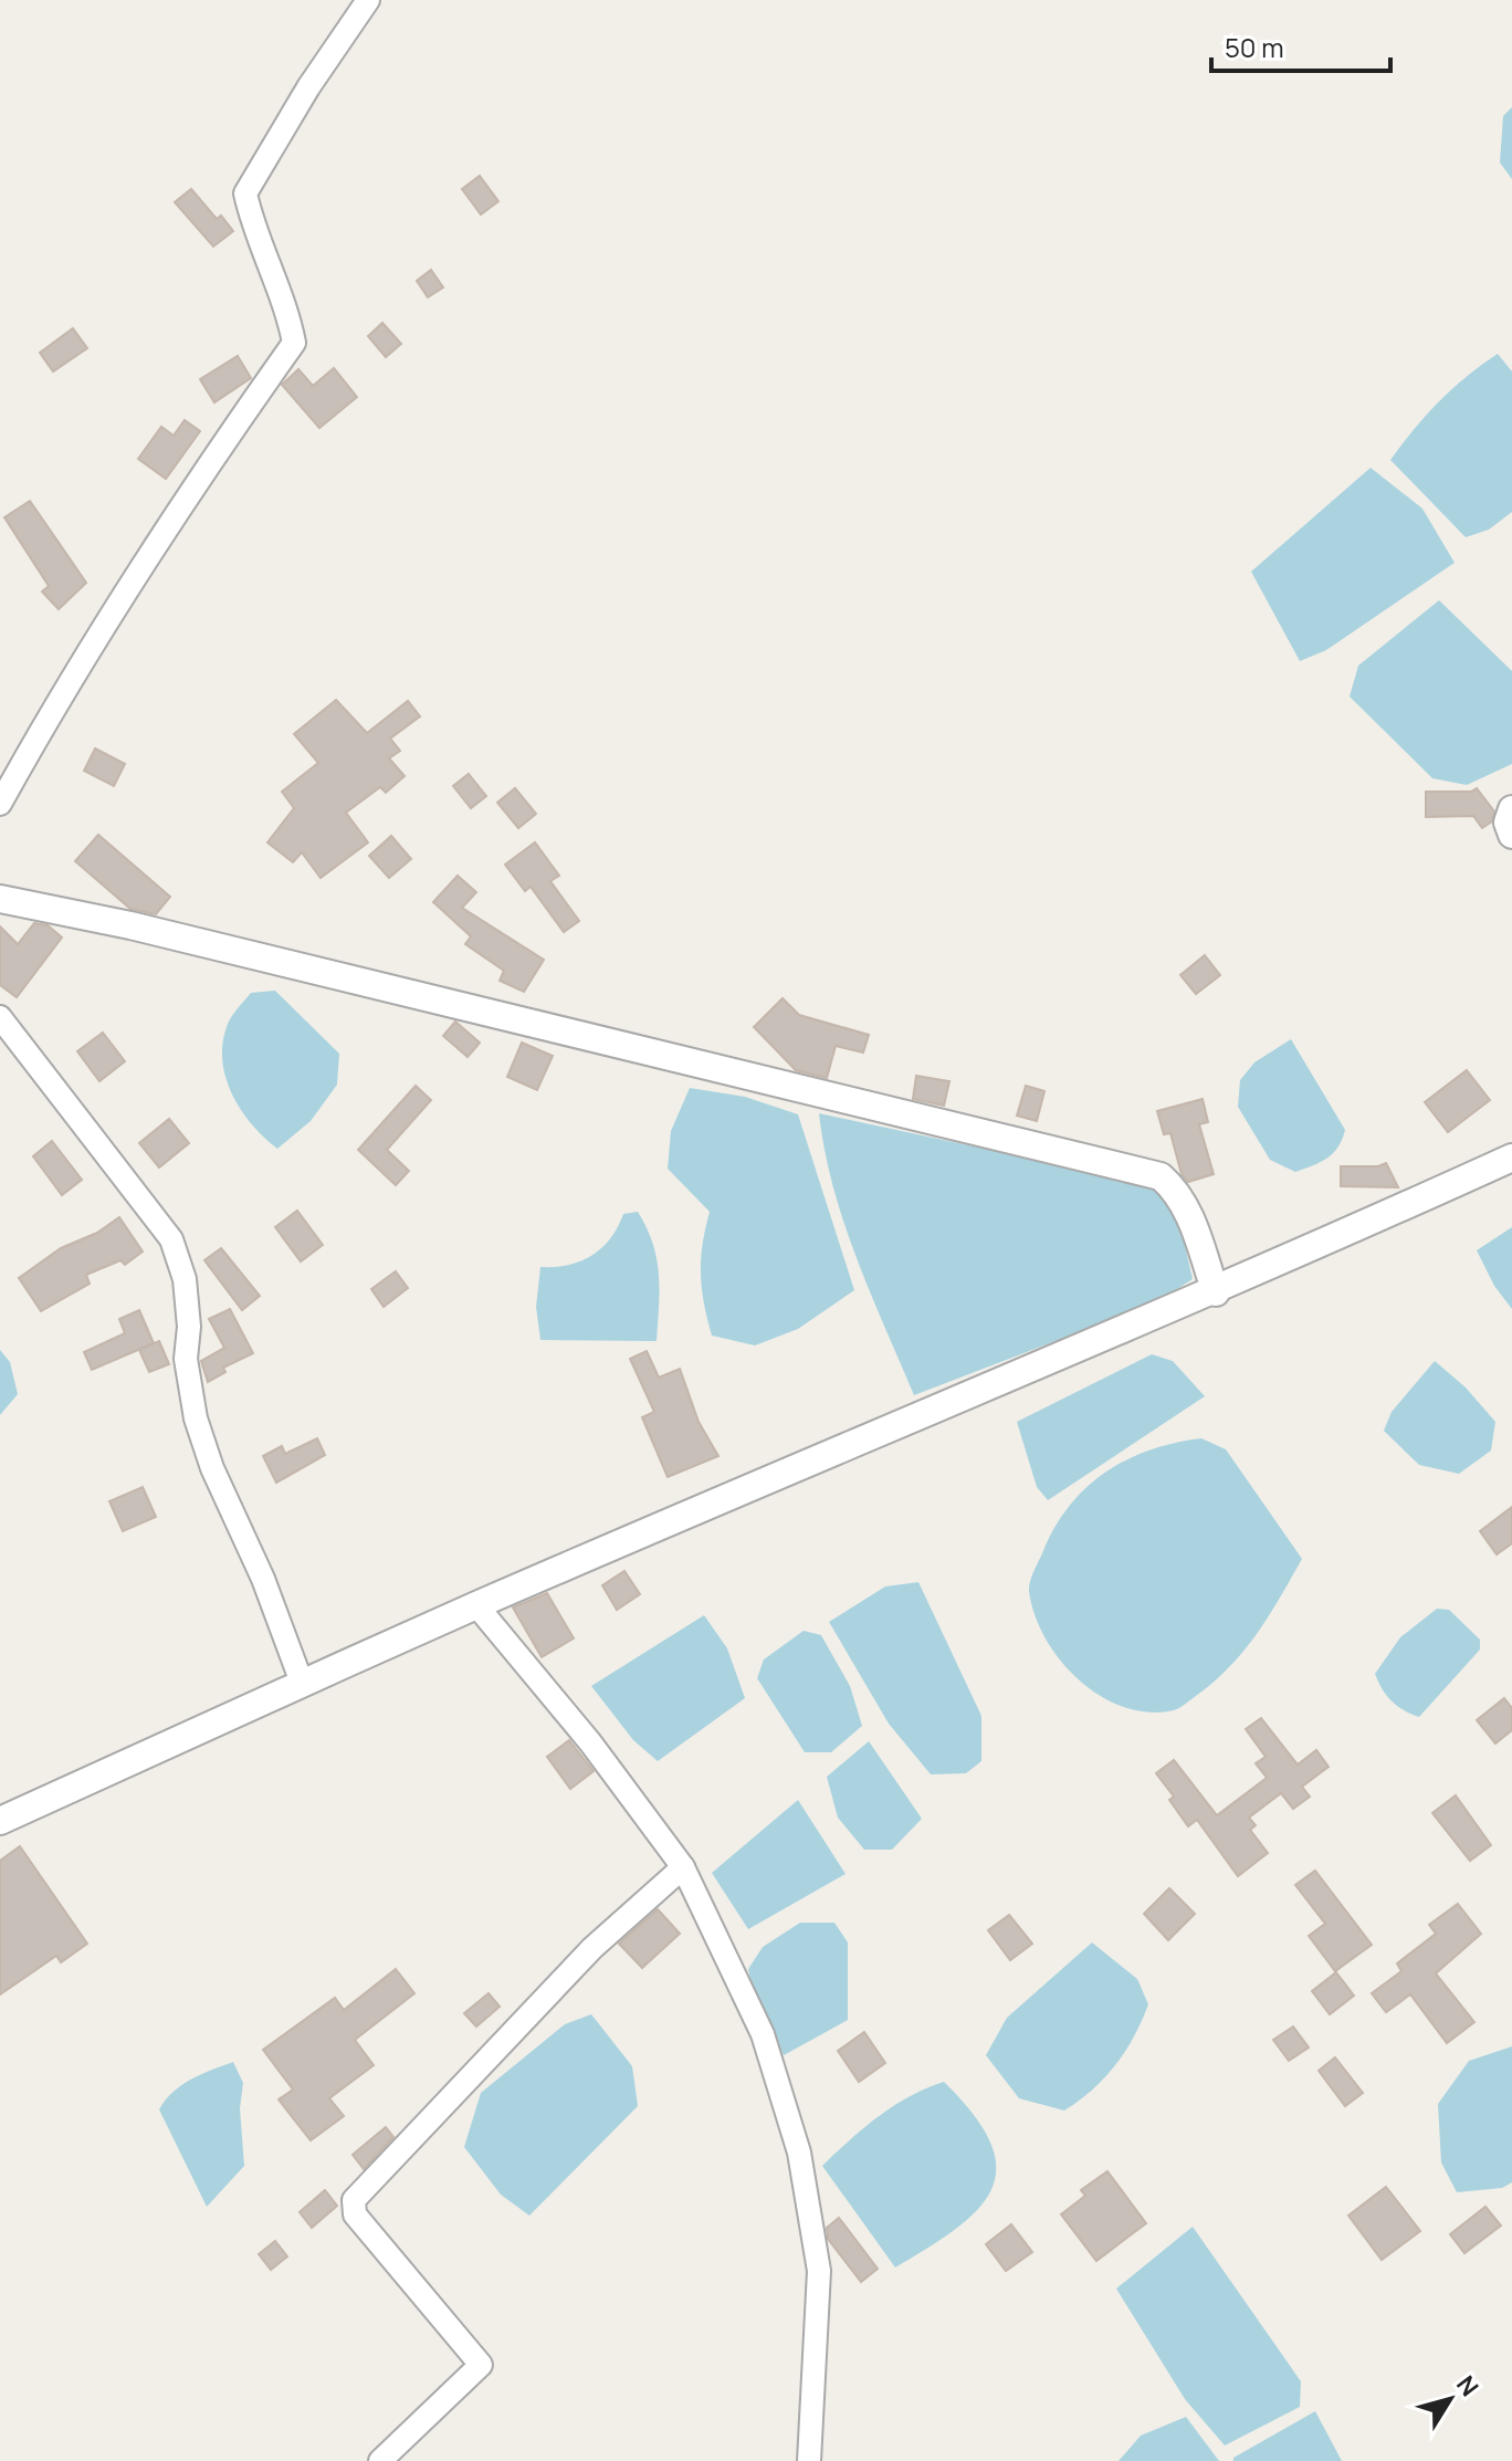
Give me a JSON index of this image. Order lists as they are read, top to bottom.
{
  "scale_bar": "50 m",
  "north": "top right"
}
